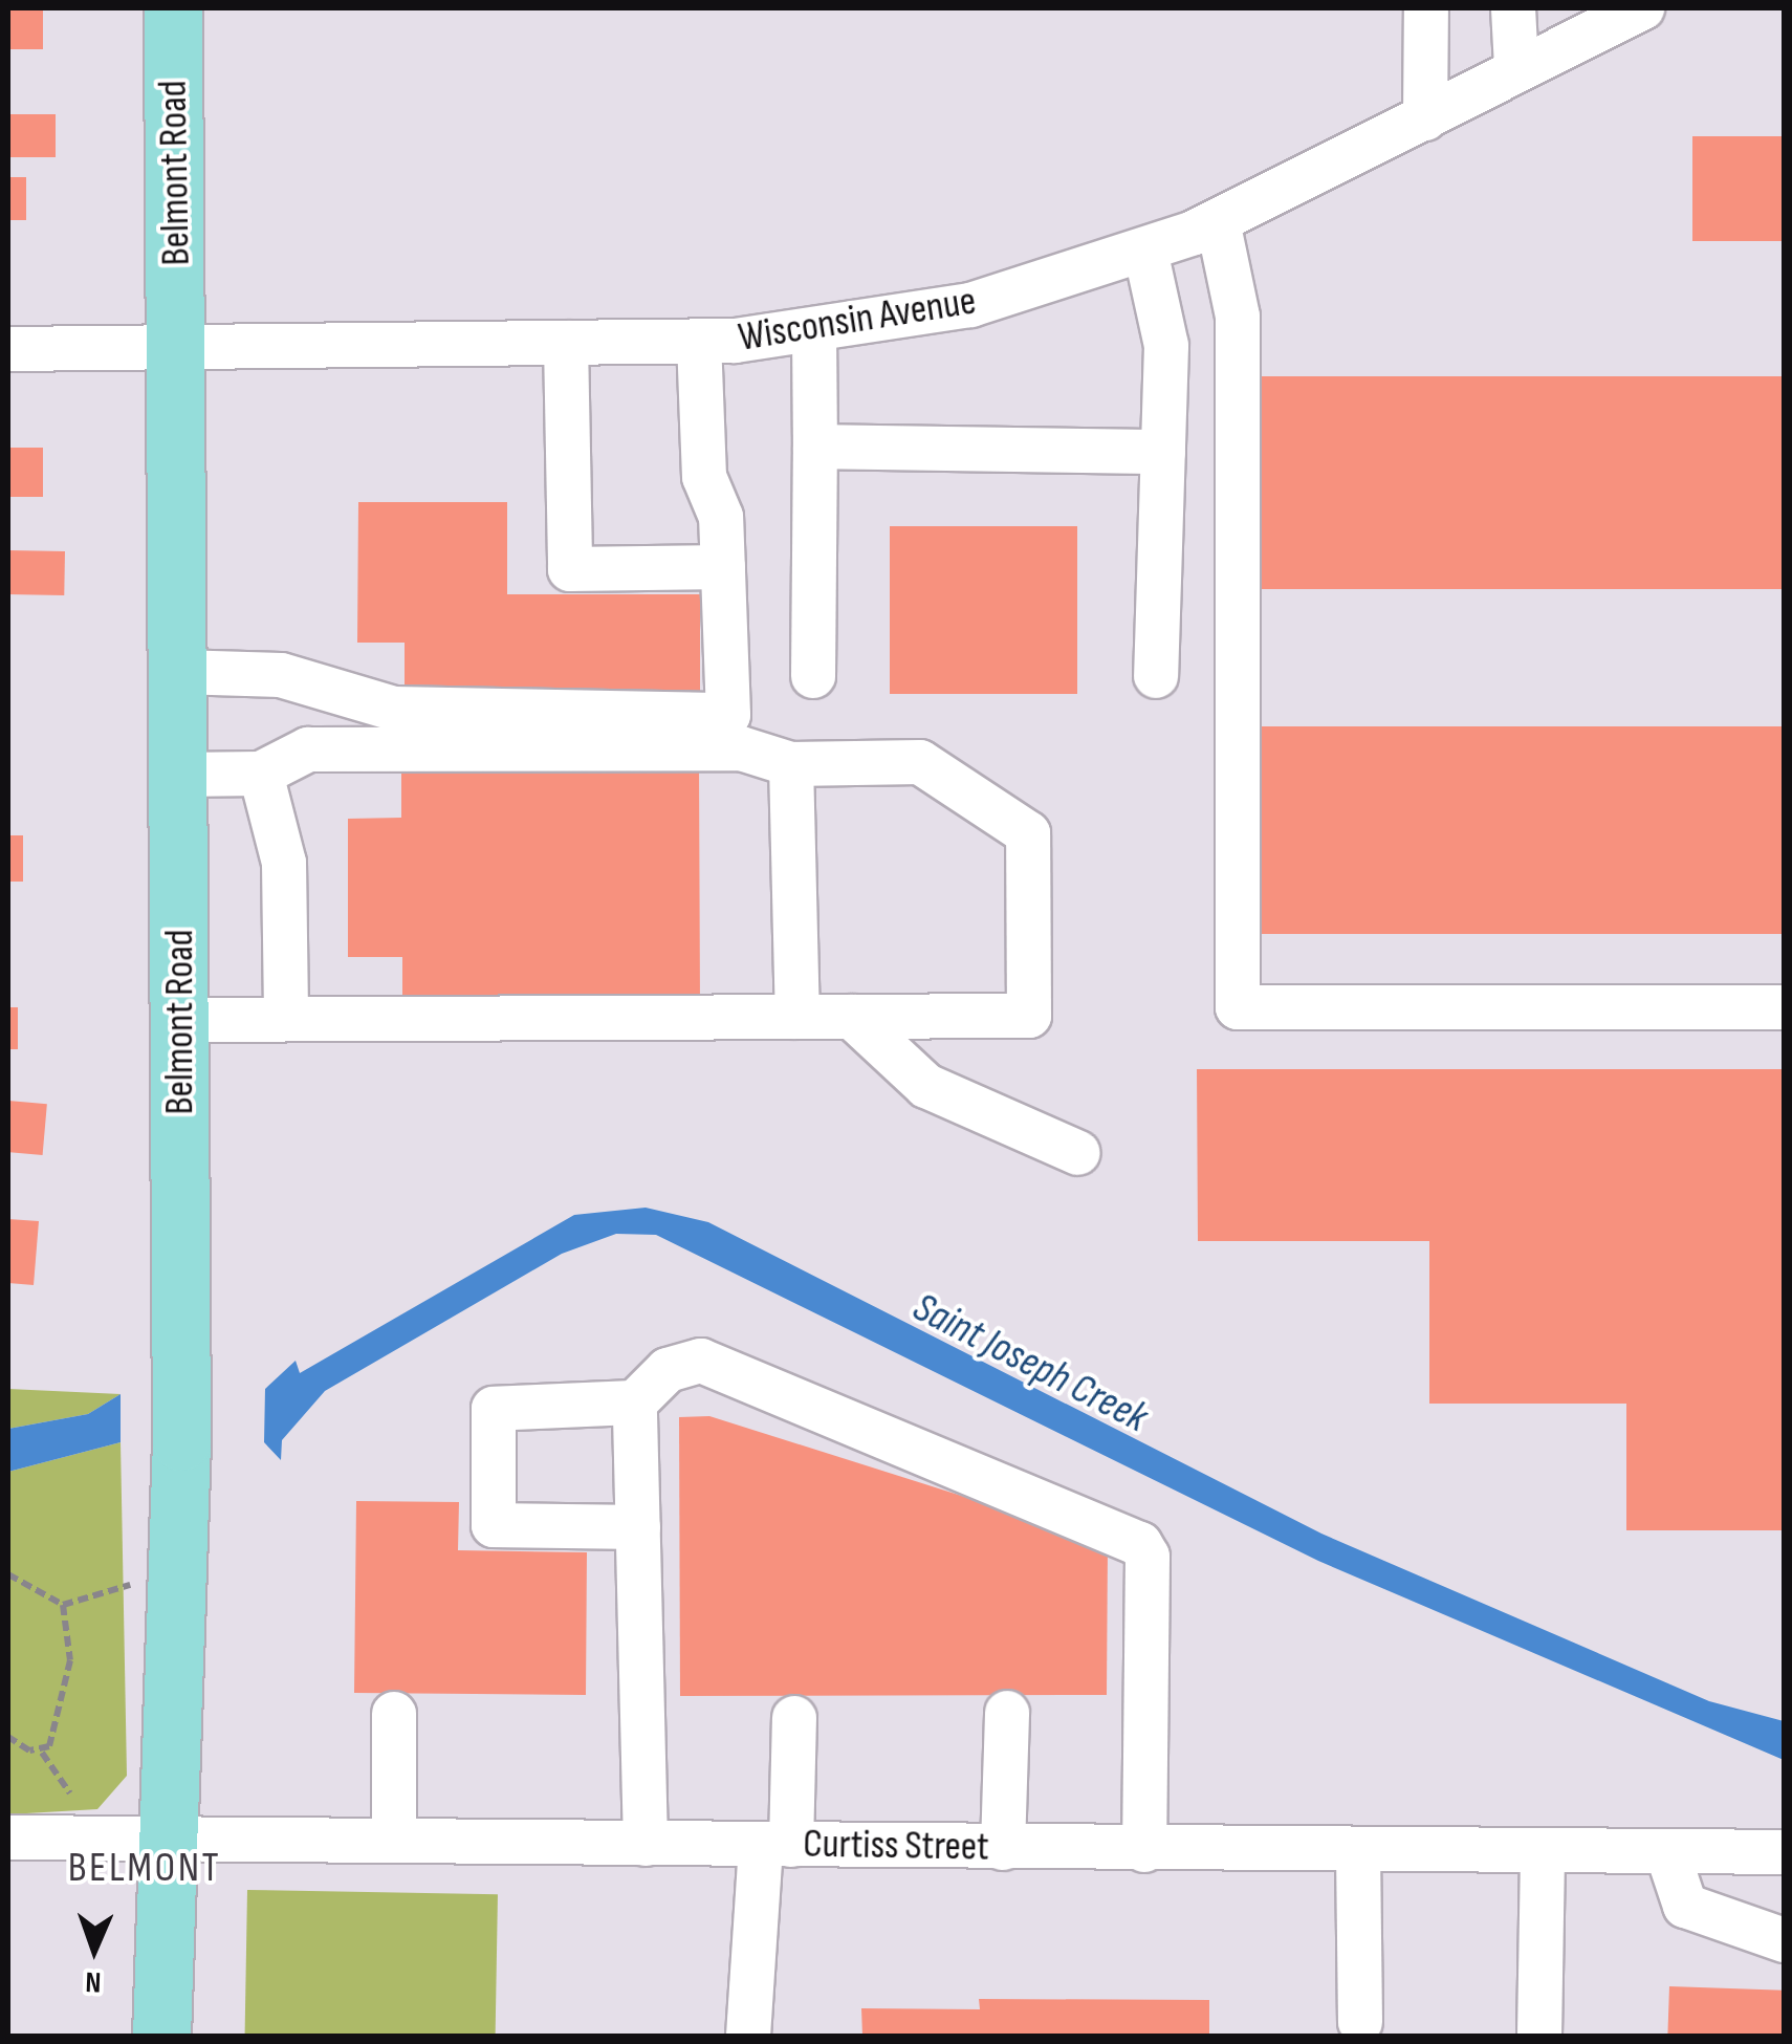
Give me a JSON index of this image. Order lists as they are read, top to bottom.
{
  "streets": {
    "main road": ["Belmont Road"],
    "street": ["Wisconsin Avenue", "Curtiss Street"]
  },
  "crossings": [
    ["Belmont Road", "Wisconsin Avenue"],
    ["Belmont Road", "Curtiss Street"]
  ],
  "districts": ["BELMONT"],
  "water": ["Saint Joseph Creek"],
  "north": "bottom"
}
